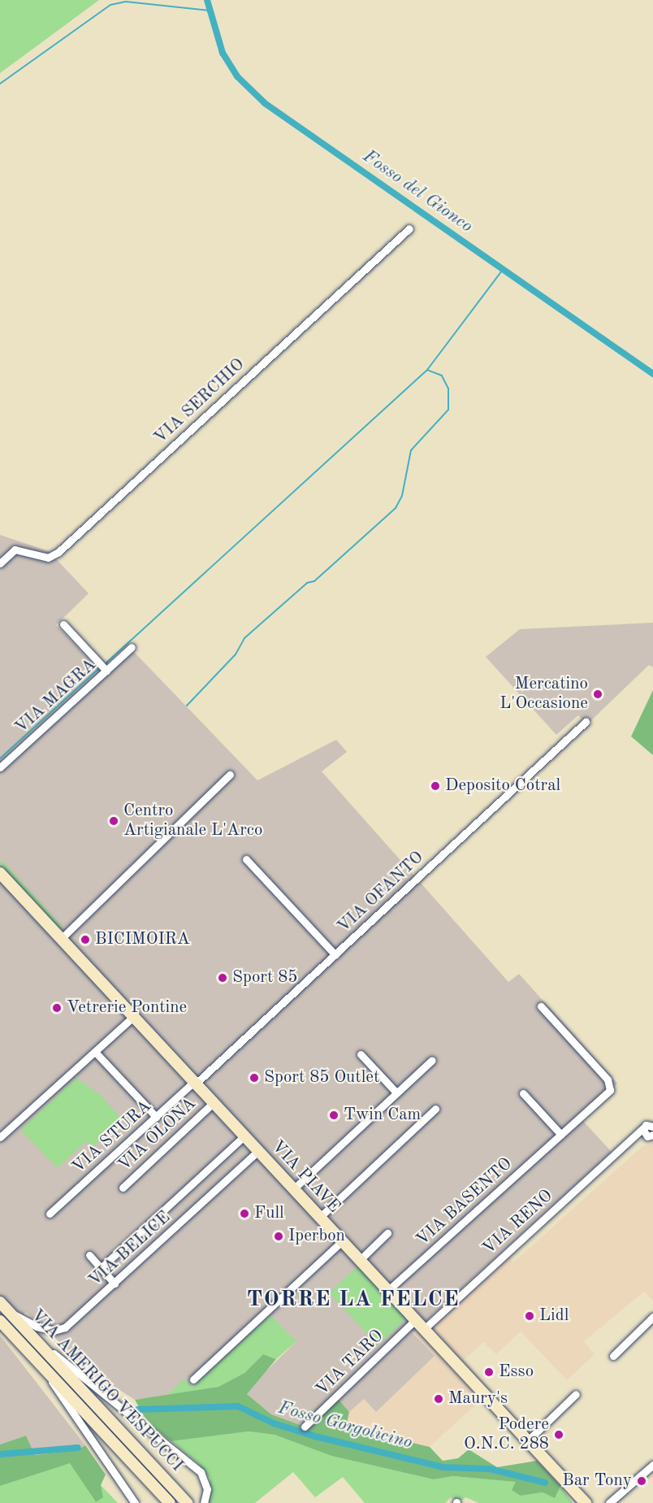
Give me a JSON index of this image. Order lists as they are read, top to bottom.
{
  "streets": {
    "main road": ["VIA PIAVE", "VIA AMERIGO VESPUCCI"],
    "street": [
      "VIA SERCHIO",
      "VIA MAGRA",
      "VIA OFANTO",
      "VIA OLONA",
      "VIA STURA",
      "VIA BASENTO",
      "VIA RENO",
      "VIA BELICE",
      "VIA TARO"
    ]
  },
  "crossings": [
    ["VIA OFANTO", "VIA STURA"],
    ["VIA OFANTO", "VIA PIAVE"],
    ["VIA OLONA", "VIA PIAVE"],
    ["VIA STURA", "VIA PIAVE"],
    ["VIA PIAVE", "VIA BASENTO"],
    ["VIA PIAVE", "VIA RENO"],
    ["VIA PIAVE", "VIA BELICE"],
    ["VIA PIAVE", "VIA TARO"],
    ["VIA BELICE", "VIA AMERIGO VESPUCCI"]
  ],
  "districts": ["TORRE LA FELCE"],
  "water": ["Fosso del Gionco", "Fosso Gorgolicino"],
  "places": [
    "Mercatino L'Occasione",
    "Deposito Cotral",
    "Centro Artigianale L'Arco",
    "BICIMOIRA",
    "Sport 85",
    "Vetrerie Pontine",
    "Sport 85 Outlet",
    "Twin Cam",
    "Full",
    "Iperbon",
    "Lidl",
    "Esso",
    "Maury's",
    "Podere O.N.C. 288",
    "Bar Tony"
  ]
}
